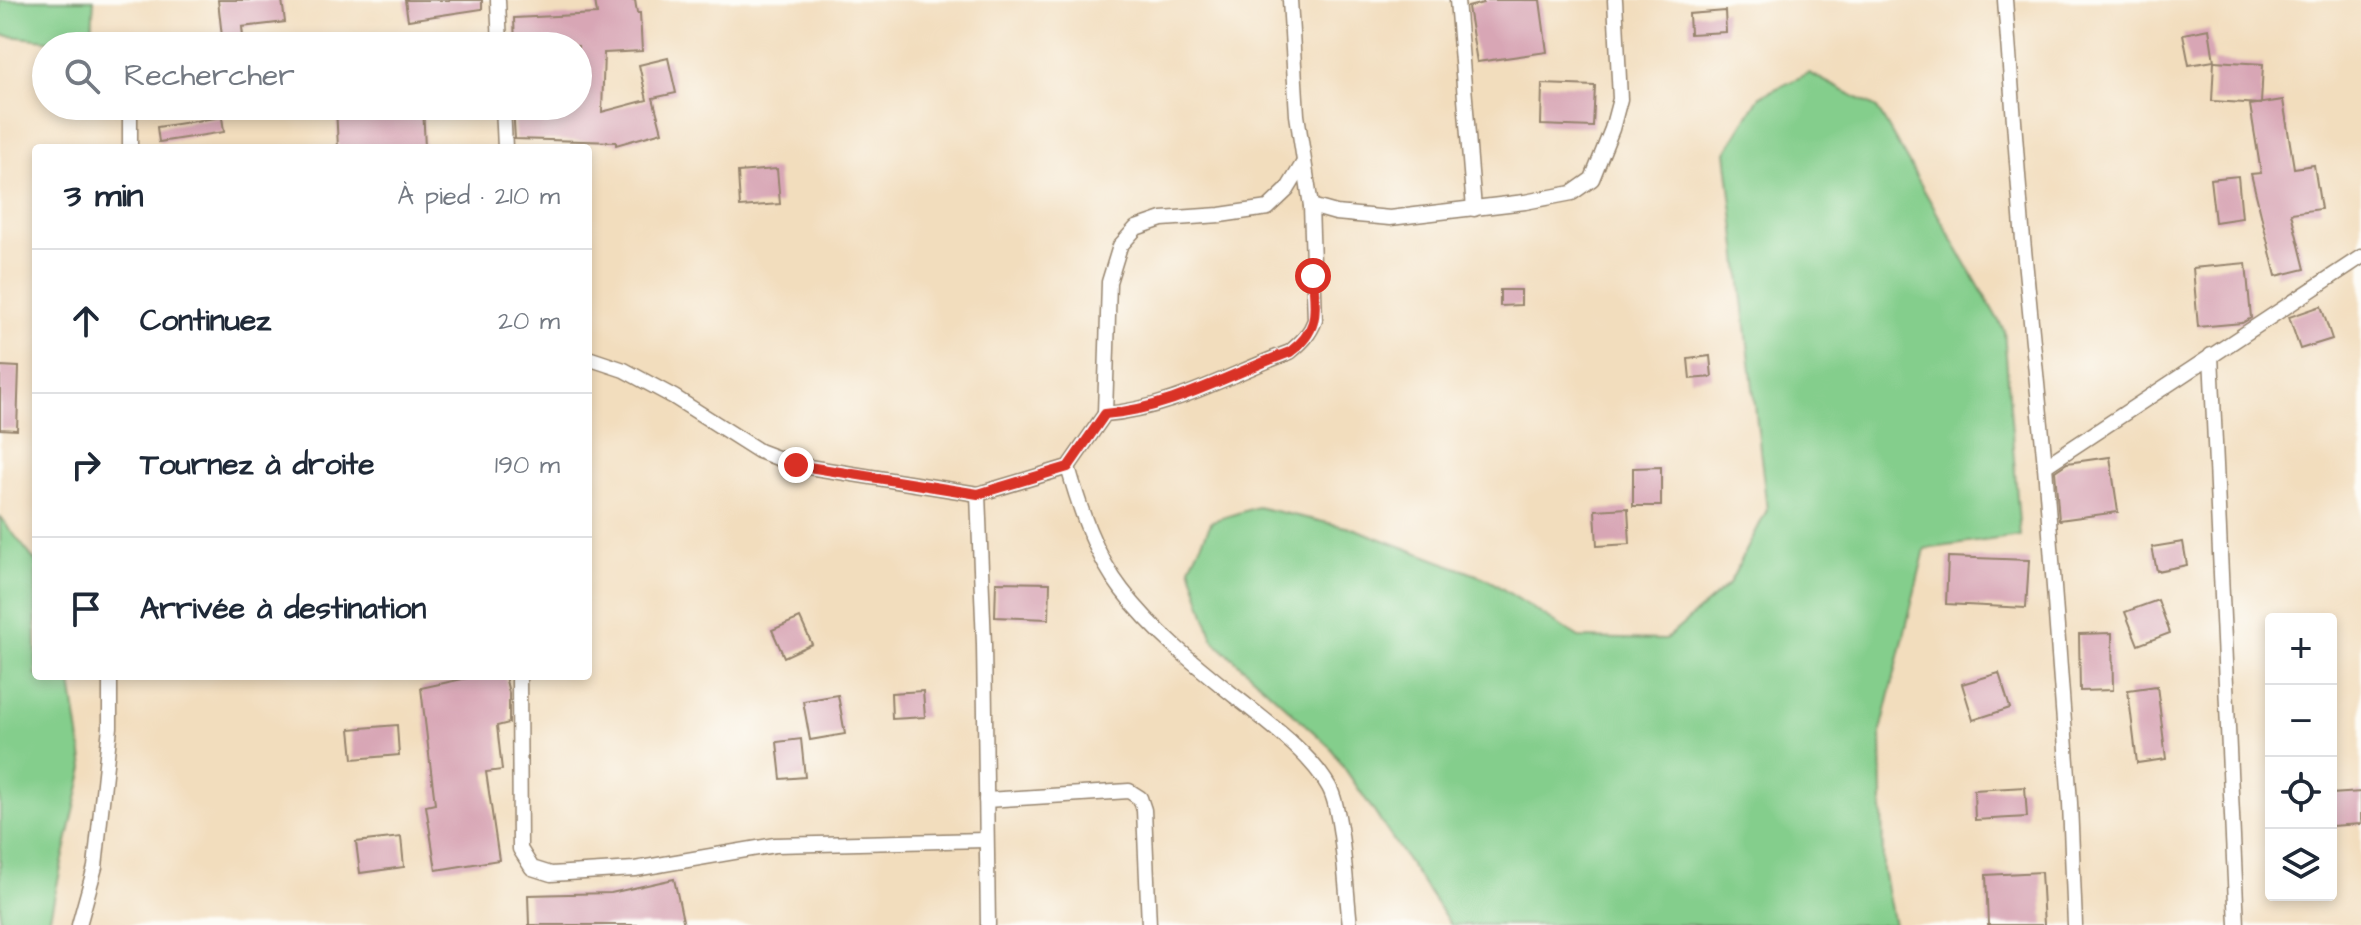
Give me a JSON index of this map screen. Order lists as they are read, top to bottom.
{
  "page": {
    "search": "Rechercher",
    "heading": ["3 min", "À pied · 210 m"],
    "list": [
      ["Continuez", "20 m"],
      ["Tournez à droite", "190 m"],
      "Arrivée à destination"
    ],
    "map_buttons": ["+", "−"]
  }
}
